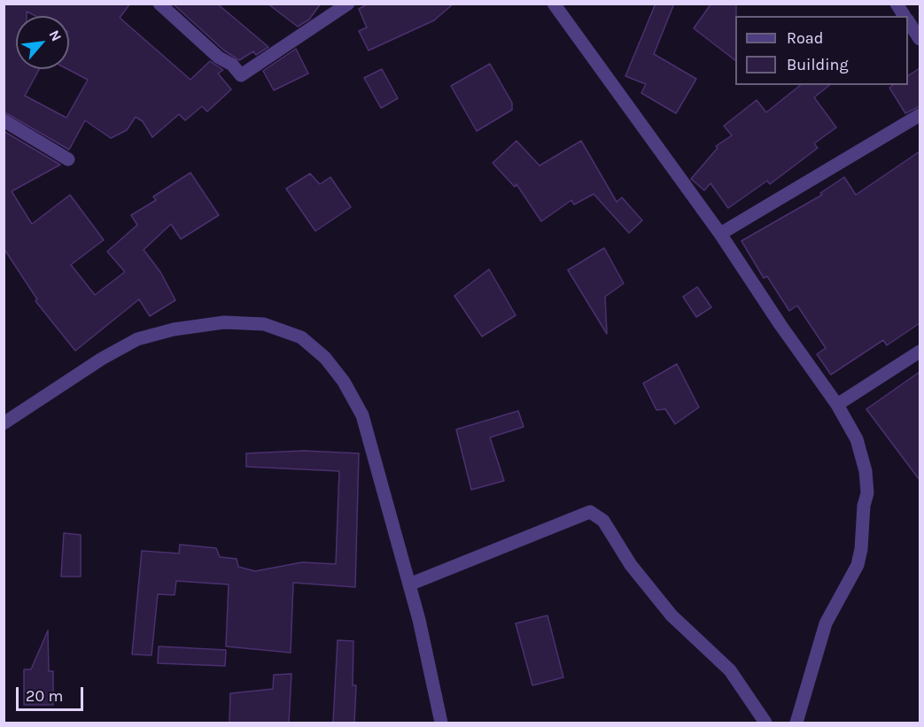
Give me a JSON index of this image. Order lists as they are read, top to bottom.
{
  "legend": ["Road", "Building"],
  "scale_bar": "20 m",
  "north": "top right"
}
